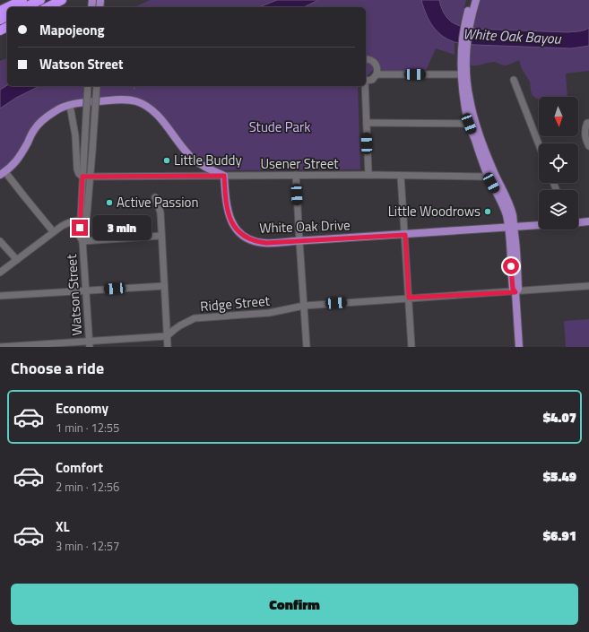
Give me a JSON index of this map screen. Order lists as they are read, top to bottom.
{
  "streets": {
    "main road": ["White Oak Drive"],
    "street": ["Usener Street", "Watson Street", "Ridge Street"]
  },
  "crossings": [
    ["Usener Street", "White Oak Drive"],
    ["Usener Street", "Watson Street"]
  ],
  "water": ["White Oak Bayou"],
  "parks": ["Stude Park"],
  "places": ["Little Buddy", "Active Passion", "Little Woodrows"],
  "north": "bottom",
  "page": {
    "banner": ["Mapojeong", "Watson Street"],
    "bubble": "3 min",
    "heading": "Choose a ride",
    "list": [
      {
        "name": "Economy",
        "note": "1 min · 12:55",
        "value": "$4.07"
      },
      {
        "name": "Comfort",
        "note": "2 min · 12:56",
        "value": "$5.49"
      },
      {
        "name": "XL",
        "note": "3 min · 12:57",
        "value": "$6.91"
      }
    ],
    "buttons": "Confirm"
  }
}
